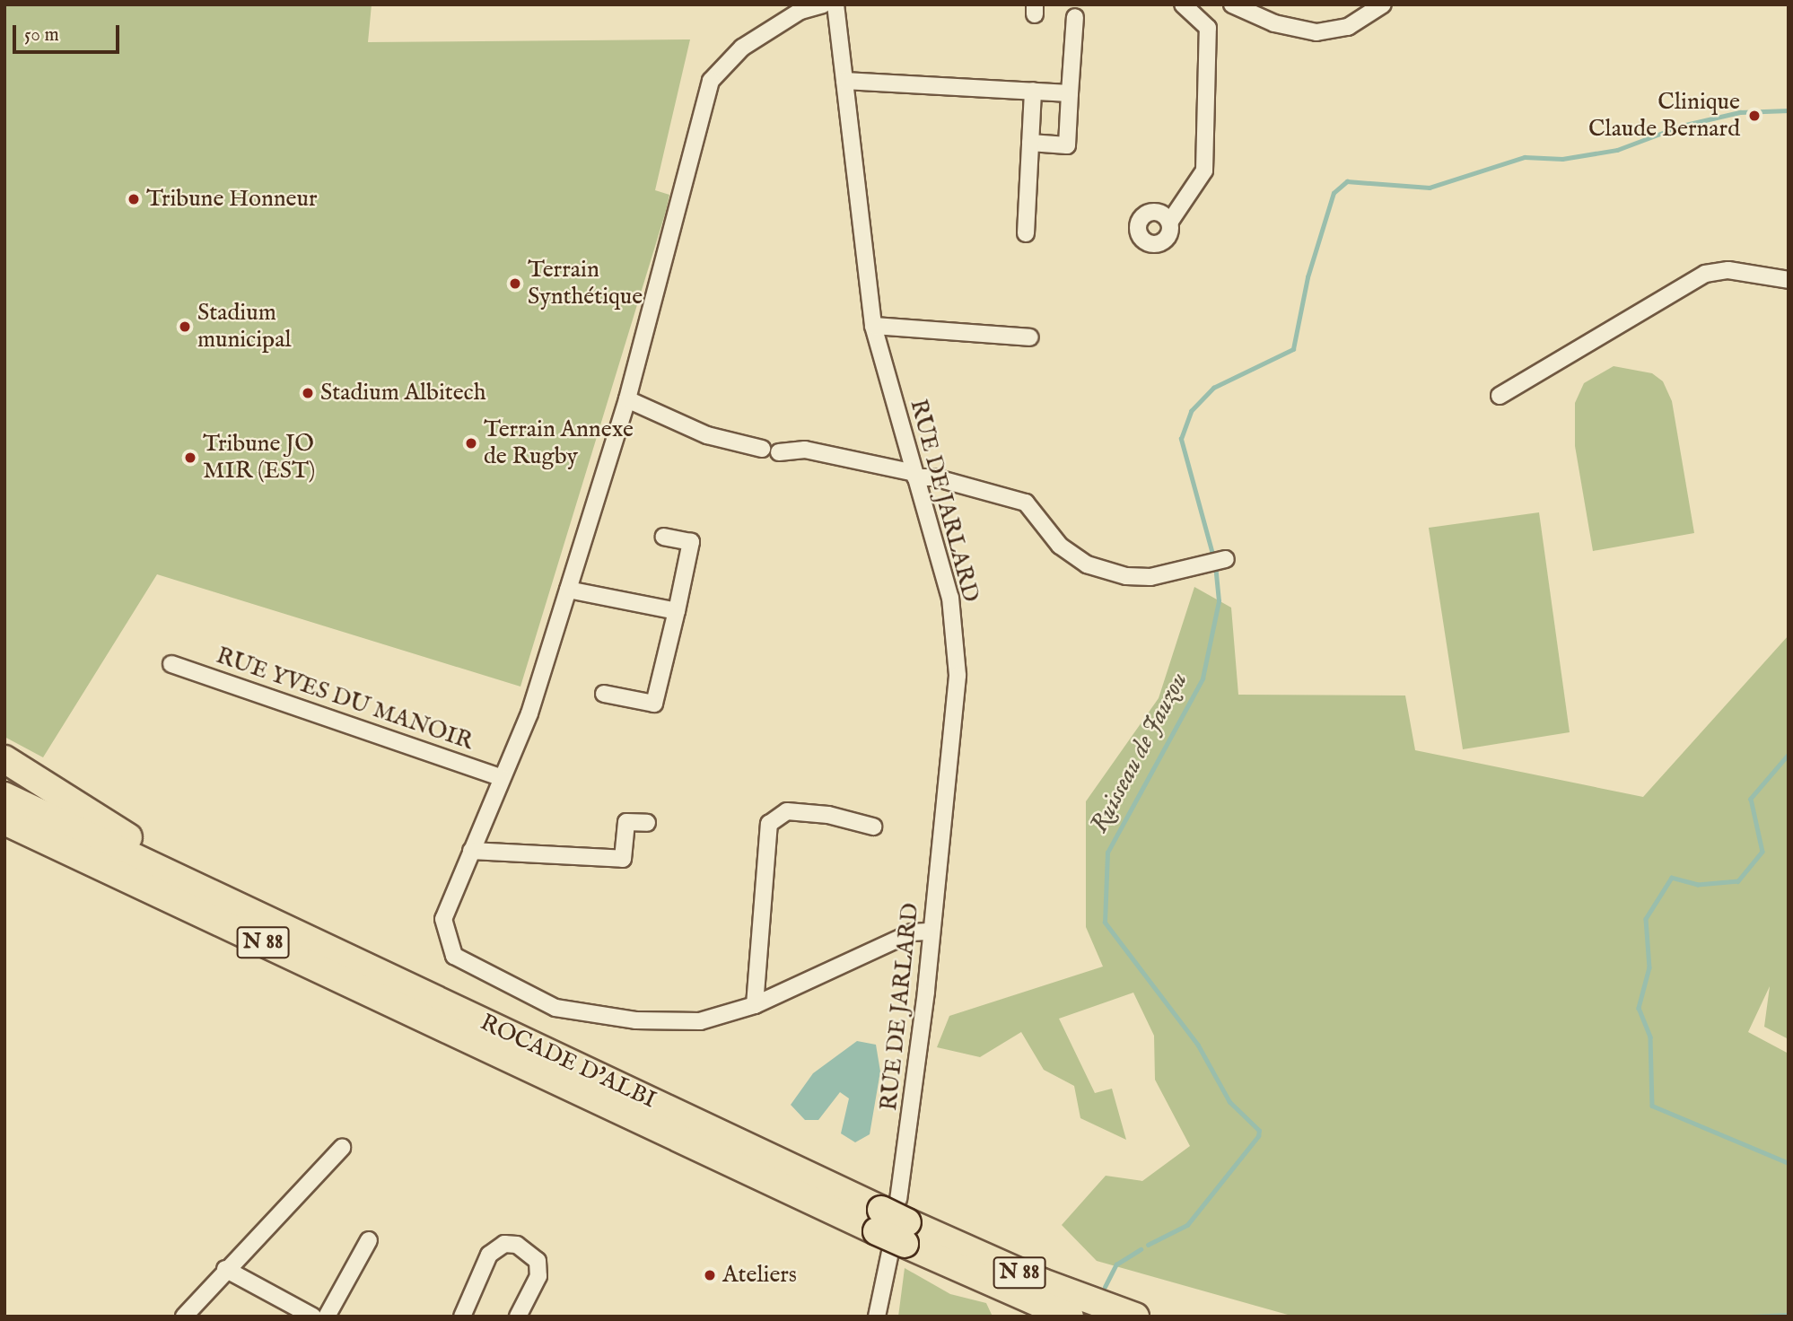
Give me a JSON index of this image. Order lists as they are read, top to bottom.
{
  "streets": {
    "highway": ["N 88", "ROCADE D'ALBI"],
    "street": ["RUE DE JARLARD", "RUE YVES DU MANOIR"]
  },
  "crossings": [
    ["RUE DE JARLARD", "ROCADE D'ALBI"]
  ],
  "water": ["Ruisseau de Jauzou"],
  "places": [
    "Clinique Claude Bernard",
    "Tribune Honneur",
    "Terrain Synthétique",
    "Stadium municipal",
    "Stadium Albitech",
    "Terrain Annexe de Rugby",
    "Tribune JO MIR (EST)",
    "Ateliers"
  ],
  "scale_bar": "50 m"
}
